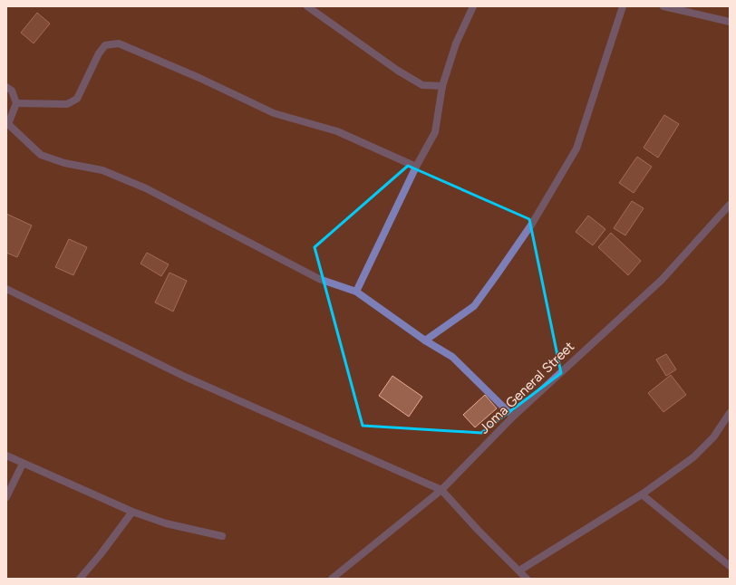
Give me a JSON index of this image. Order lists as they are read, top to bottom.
{
  "streets": {
    "street": ["Joma General Street"]
  }
}
